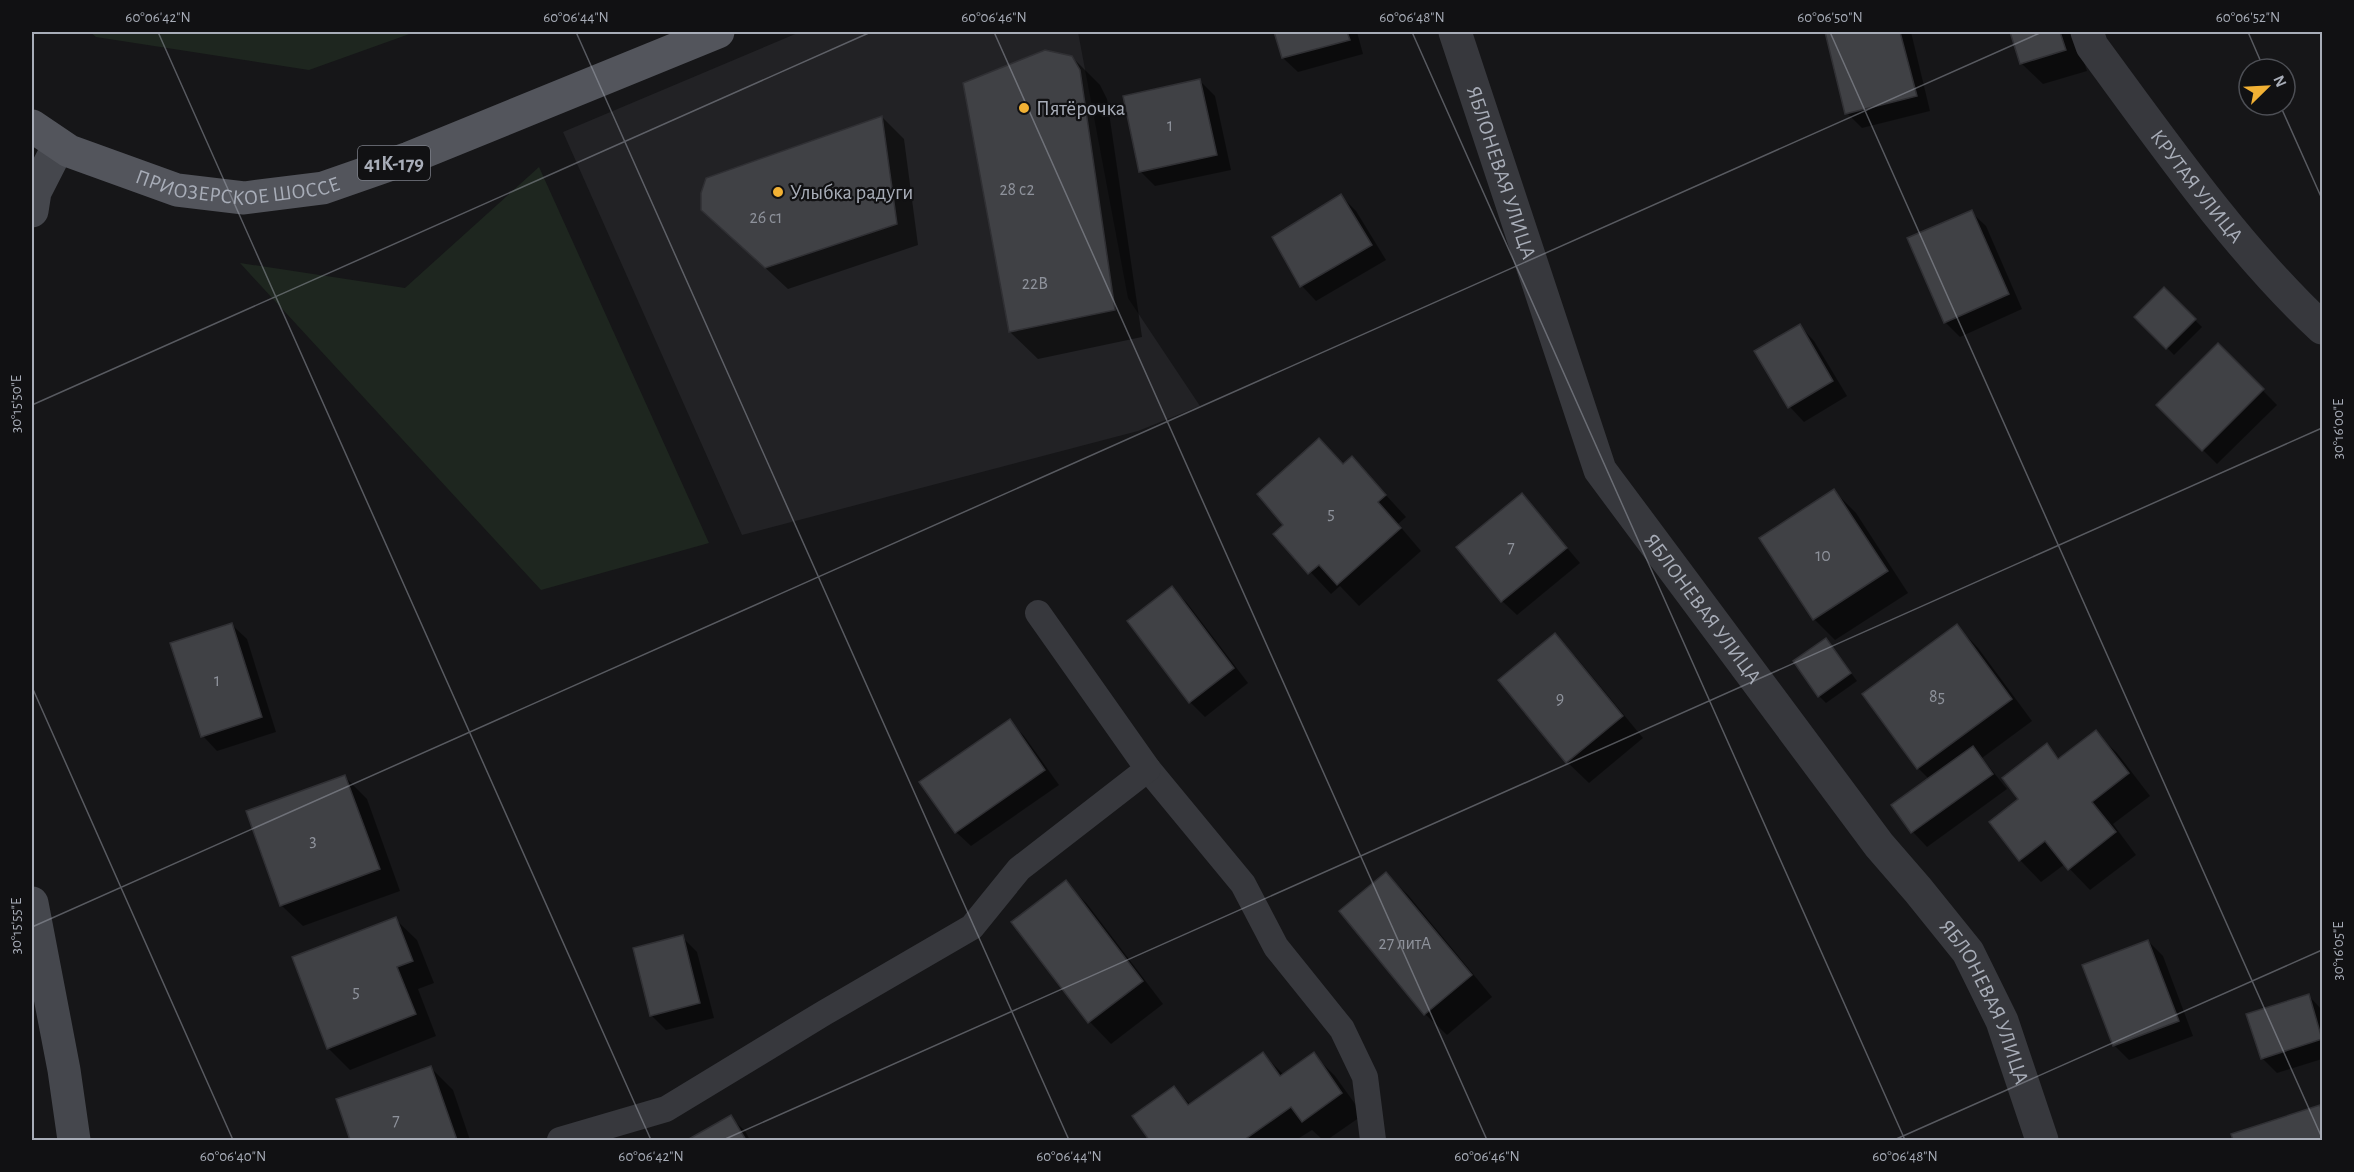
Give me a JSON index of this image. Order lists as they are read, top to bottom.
{
  "streets": {
    "main road": ["41К-179", "ПРИОЗЕРСКОЕ ШОССЕ"],
    "street": ["ЯБЛОНЕВАЯ УЛИЦА", "КРУТАЯ УЛИЦА"]
  },
  "places": ["Пятёрочка", "Улыбка радуги"],
  "house_numbers": [
    "1",
    "28 с2",
    "26 с1",
    "22В",
    "5",
    "7",
    "10",
    "1",
    "85",
    "9",
    "3",
    "27 литА",
    "5",
    "7"
  ],
  "north": "top right",
  "coordinates": [
    "60°06'42\"N",
    "60°06'44\"N",
    "60°06'46\"N",
    "60°06'48\"N",
    "60°06'50\"N",
    "60°06'52\"N",
    "30°15'50\"E",
    "30°16'00\"E",
    "30°15'55\"E",
    "30°16'05\"E",
    "60°06'40\"N"
  ]
}
